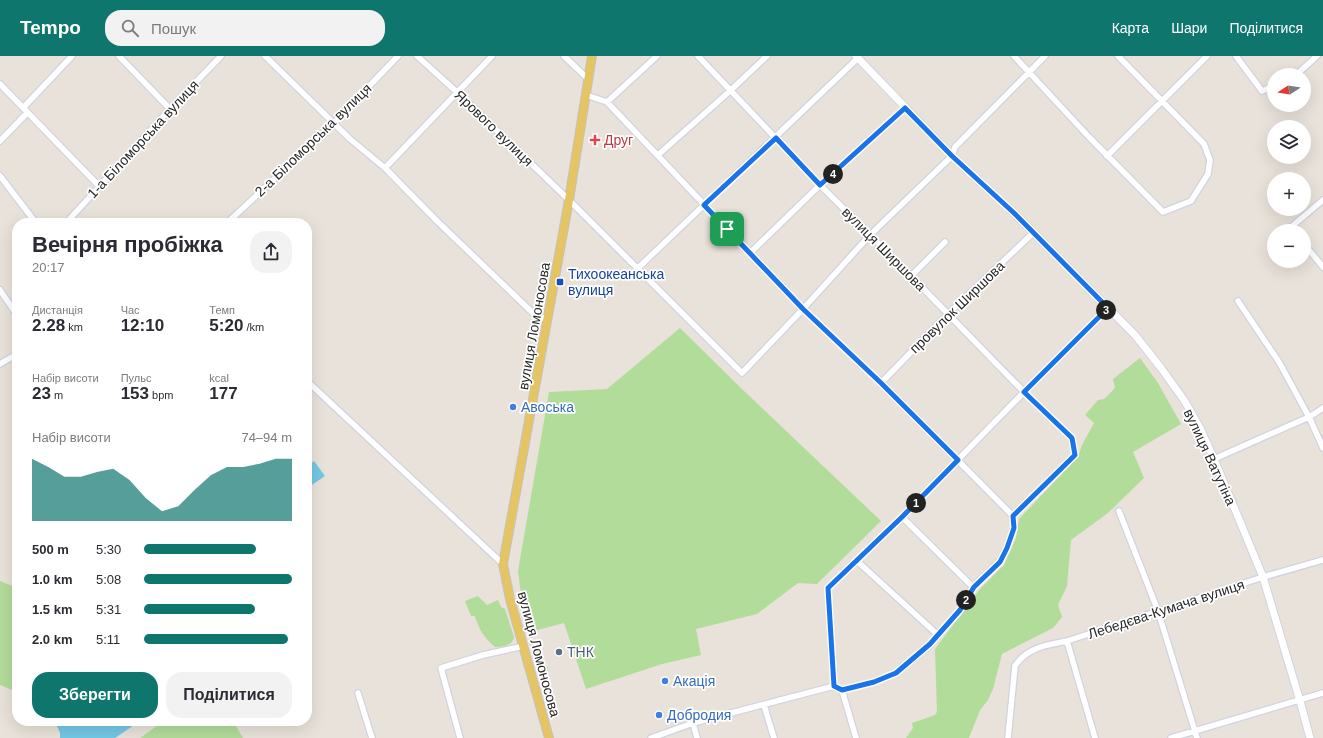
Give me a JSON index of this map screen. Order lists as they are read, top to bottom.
{
  "streets": {
    "main road": ["вулиця Ломоносова"],
    "street": [
      "Ярового вулиця",
      "1-а Біломорська вулиця",
      "2-а Біломорська вулиця",
      "вулиця Ширшова",
      "провулок Ширшова",
      "вулиця Ватутіна",
      "Лебедєва-Кумача вулиця"
    ]
  },
  "crossings": [
    ["Ярового вулиця", "вулиця Ломоносова"],
    ["вулиця Ширшова", "провулок Ширшова"],
    ["провулок Ширшова", "вулиця Ватутіна"],
    ["вулиця Ватутіна", "Лебедєва-Кумача вулиця"]
  ],
  "places": {
    "health": ["Друг"],
    "transit": ["Тихоокеанська вулиця"],
    "other": [
      "Авоська",
      "ТНК",
      "Акація",
      "Добродия"
    ]
  },
  "north": "left",
  "page": {
    "header": "Tempo",
    "search": "Пошук",
    "nav": ["Карта", "Шари", "Поділитися"],
    "map_buttons": ["+", "−"],
    "pins": [
      "4",
      "3",
      "1",
      "2"
    ],
    "heading": ["Вечірня пробіжка", "20:17"],
    "stats": [
      ["Дистанція", "2.28 km"],
      ["Час", "12:10"],
      ["Темп", "5:20 /km"],
      ["Набір висоти", "23 m"],
      ["Пульс", "153 bpm"],
      ["kcal", "177"]
    ],
    "chart": ["Набір висоти", "74–94 m"],
    "list": [
      {
        "name": "500 m",
        "note": "5:30"
      },
      {
        "name": "1.0 km",
        "note": "5:08"
      },
      {
        "name": "1.5 km",
        "note": "5:31"
      },
      {
        "name": "2.0 km",
        "note": "5:11"
      }
    ],
    "buttons": ["Зберегти", "Поділитися"]
  }
}
